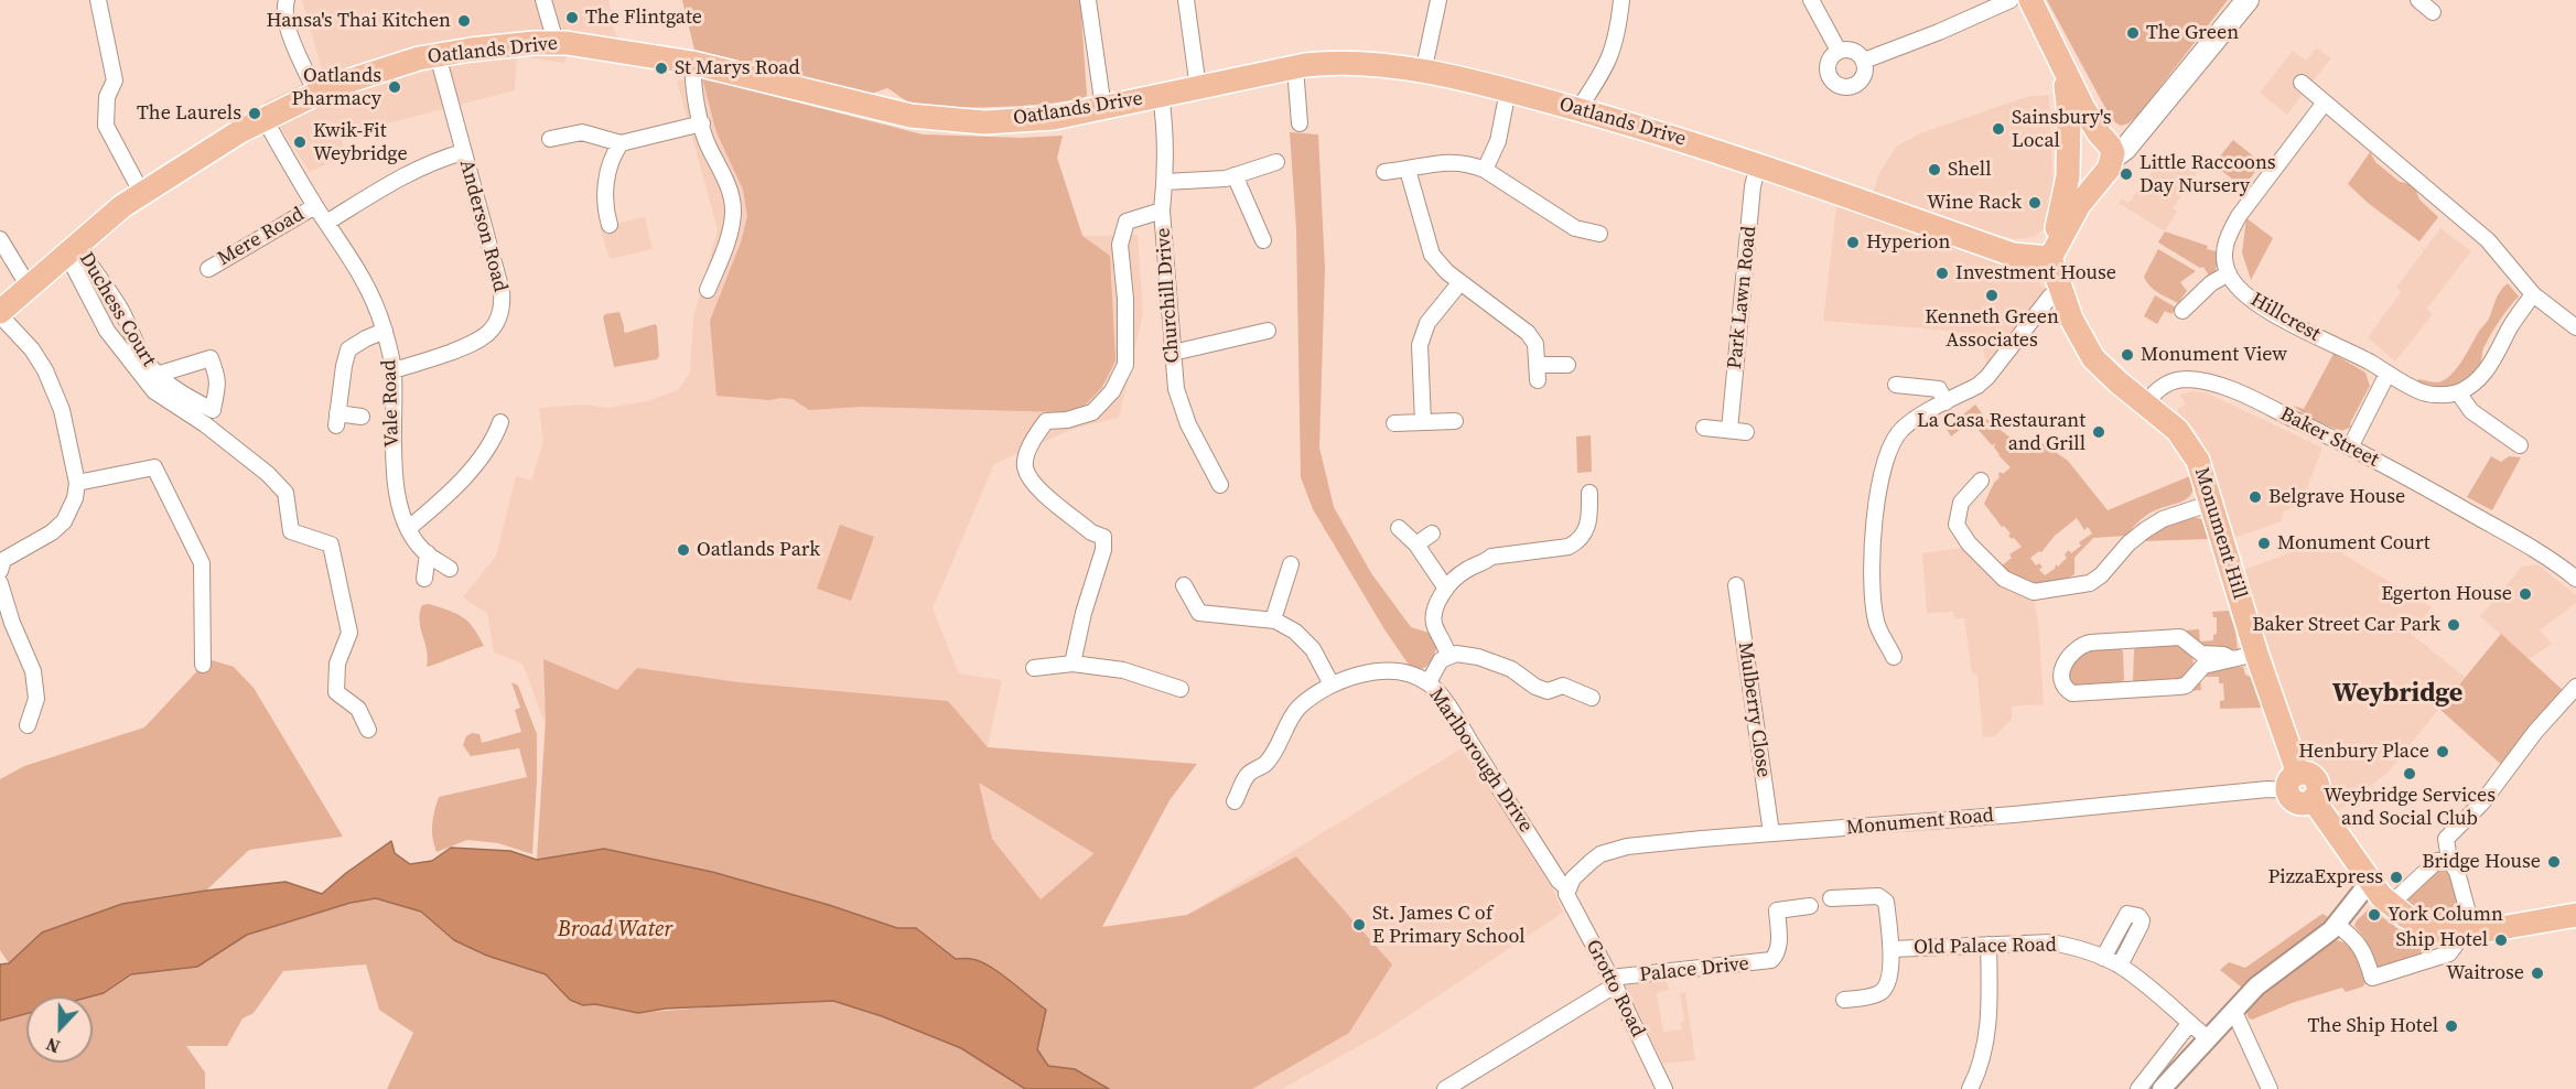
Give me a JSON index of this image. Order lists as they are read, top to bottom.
{
  "streets": {
    "main road": ["Oatlands Drive", "Monument Hill"],
    "street": [
      "Anderson Road",
      "Mere Road",
      "Churchill Drive",
      "Park Lawn Road",
      "Duchess Court",
      "Hillcrest",
      "Vale Road",
      "Baker Street",
      "Mulberry Close",
      "Marlborough Drive",
      "Monument Road",
      "Old Palace Road",
      "Palace Drive",
      "Grotto Road"
    ]
  },
  "crossings": [
    ["Oatlands Drive", "Anderson Road"],
    ["Oatlands Drive", "Churchill Drive"],
    ["Oatlands Drive", "Park Lawn Road"],
    ["Oatlands Drive", "Duchess Court"],
    ["Oatlands Drive", "Vale Road"],
    ["Oatlands Drive", "Monument Hill"],
    ["Anderson Road", "Vale Road"],
    ["Mere Road", "Vale Road"],
    ["Baker Street", "Monument Hill"],
    ["Monument Hill", "Monument Road"],
    ["Mulberry Close", "Monument Road"],
    ["Marlborough Drive", "Monument Road"],
    ["Marlborough Drive", "Grotto Road"],
    ["Monument Road", "Grotto Road"],
    ["Palace Drive", "Grotto Road"]
  ],
  "districts": ["Weybridge"],
  "water": ["Broad Water"],
  "places": [
    "The Flintgate",
    "Hansa's Thai Kitchen",
    "The Green",
    "St Marys Road",
    "Oatlands Pharmacy",
    "The Laurels",
    "Sainsbury's Local",
    "Kwik-Fit Weybridge",
    "Shell",
    "Little Raccoons Day Nursery",
    "Wine Rack",
    "Hyperion",
    "Investment House",
    "Kenneth Green Associates",
    "Monument View",
    "La Casa Restaurant and Grill",
    "Belgrave House",
    "Monument Court",
    "Oatlands Park",
    "Egerton House",
    "Baker Street Car Park",
    "Henbury Place",
    "Weybridge Services and Social Club",
    "Bridge House",
    "PizzaExpress",
    "York Column",
    "St. James C of E Primary School",
    "Ship Hotel",
    "Waitrose",
    "The Ship Hotel"
  ],
  "north": "bottom"
}
